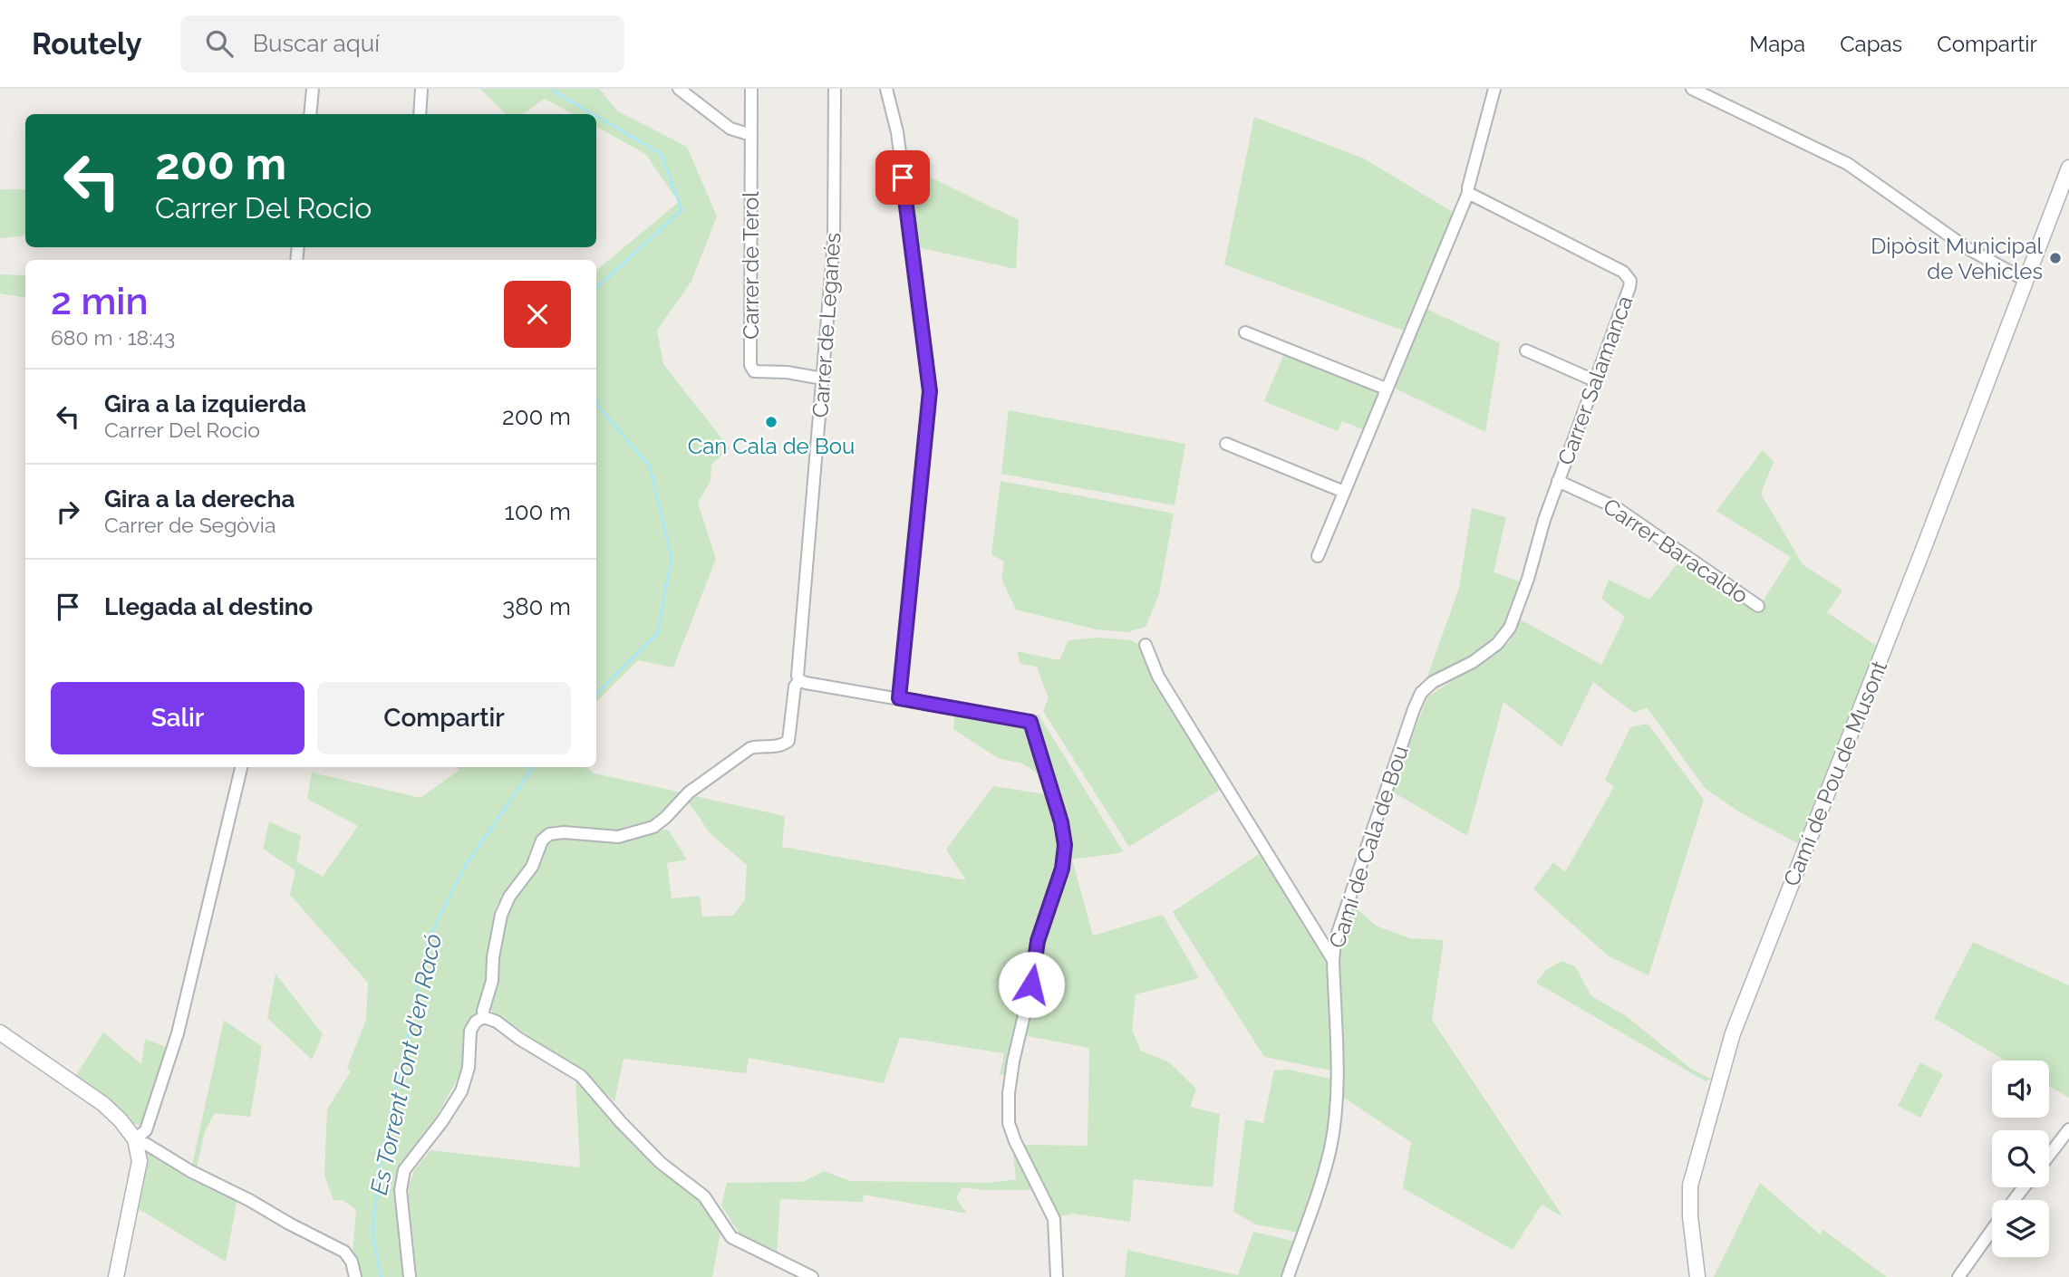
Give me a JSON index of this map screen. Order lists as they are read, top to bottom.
{
  "streets": {
    "street": [
      "Carrer de Terol",
      "Carrer de Leganés",
      "Carrer Salamanca",
      "Carrer Baracaldo",
      "Camí de Pou de Musont",
      "Camí de Cala de Bou"
    ]
  },
  "crossings": [
    ["Carrer de Terol", "Carrer de Leganés"],
    ["Carrer Salamanca", "Carrer Baracaldo"],
    ["Carrer Salamanca", "Camí de Cala de Bou"]
  ],
  "water": ["Es Torrent Font d'en Racó"],
  "places": ["Dipòsit Municipal de Vehicles", "Can Cala de Bou"],
  "page": {
    "header": "Routely",
    "search": "Buscar aquí",
    "nav": ["Mapa", "Capas", "Compartir"],
    "turn": ["200 m", "Carrer Del Rocio"],
    "heading": ["2 min", "680 m · 18:43"],
    "list": [
      {
        "name": "Gira a la izquierda",
        "note": "Carrer Del Rocio",
        "value": "200 m"
      },
      {
        "name": "Gira a la derecha",
        "note": "Carrer de Segòvia",
        "value": "100 m"
      },
      {
        "name": "Llegada al destino",
        "value": "380 m"
      }
    ],
    "buttons": ["Salir", "Compartir"]
  }
}
